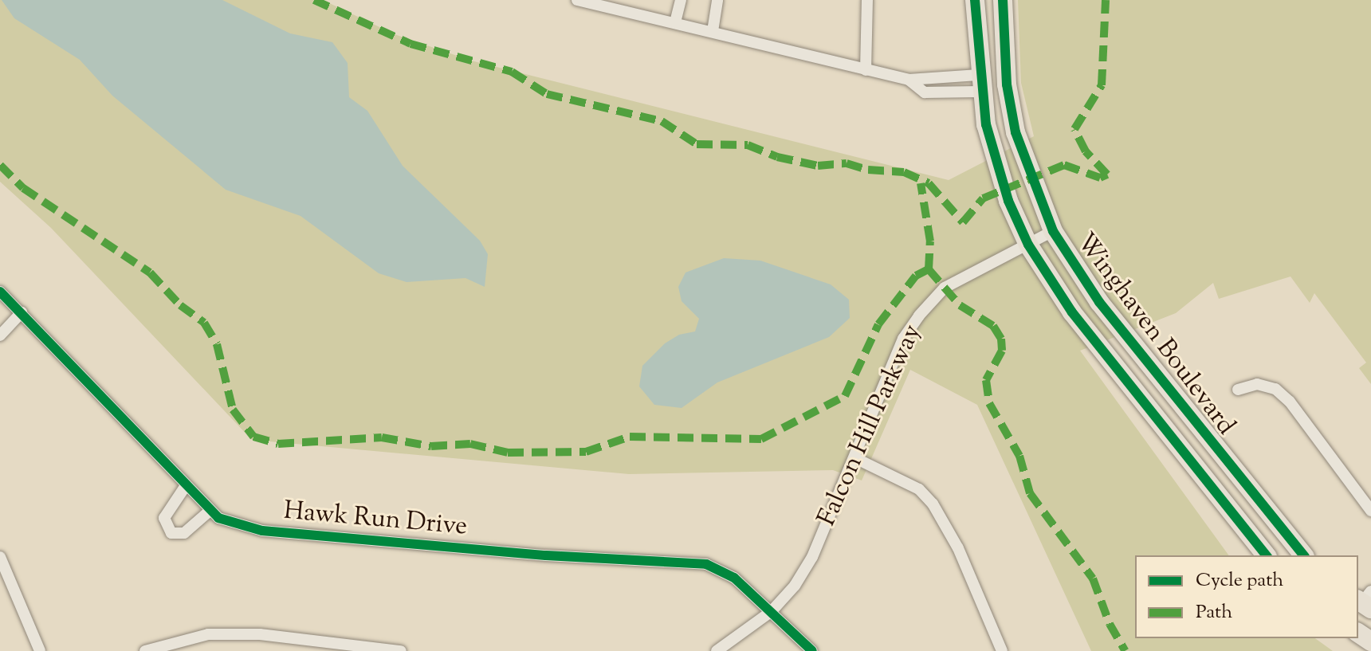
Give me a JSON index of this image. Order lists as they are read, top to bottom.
{
  "streets": {
    "main road": ["Winghaven Boulevard"],
    "street": ["Falcon Hill Parkway", "Hawk Run Drive"]
  },
  "crossings": [
    ["Winghaven Boulevard", "Falcon Hill Parkway"],
    ["Falcon Hill Parkway", "Hawk Run Drive"]
  ],
  "legend": ["Cycle path", "Path"]
}
